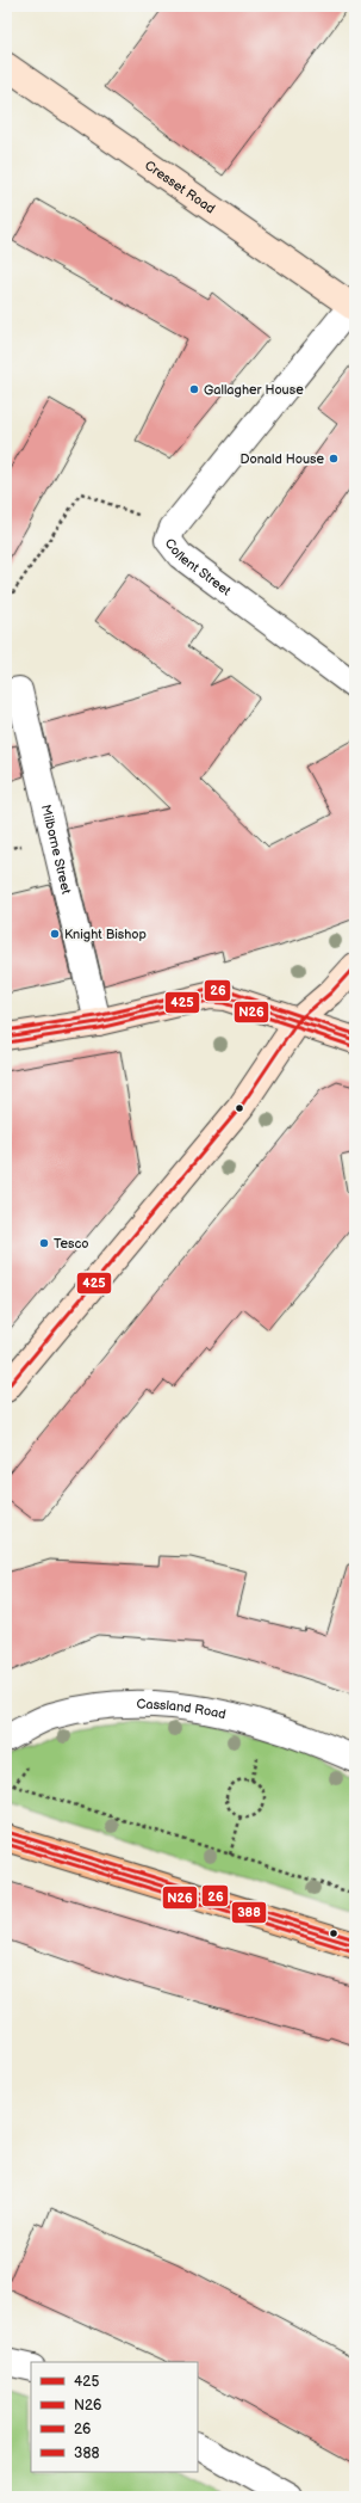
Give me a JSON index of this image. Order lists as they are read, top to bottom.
{
  "streets": {
    "street": [
      "Cresset Road",
      "Collent Street",
      "Milborne Street",
      "Cassland Road"
    ]
  },
  "crossings": [
    ["Cresset Road", "Collent Street"]
  ],
  "places": [
    "Gallagher House",
    "Donald House",
    "Knight Bishop",
    "Tesco"
  ],
  "lines": [
    "transit line 425",
    "transit line 26",
    "transit line N26",
    "transit line 388"
  ],
  "legend": [
    "425",
    "N26",
    "26",
    "388"
  ]
}
